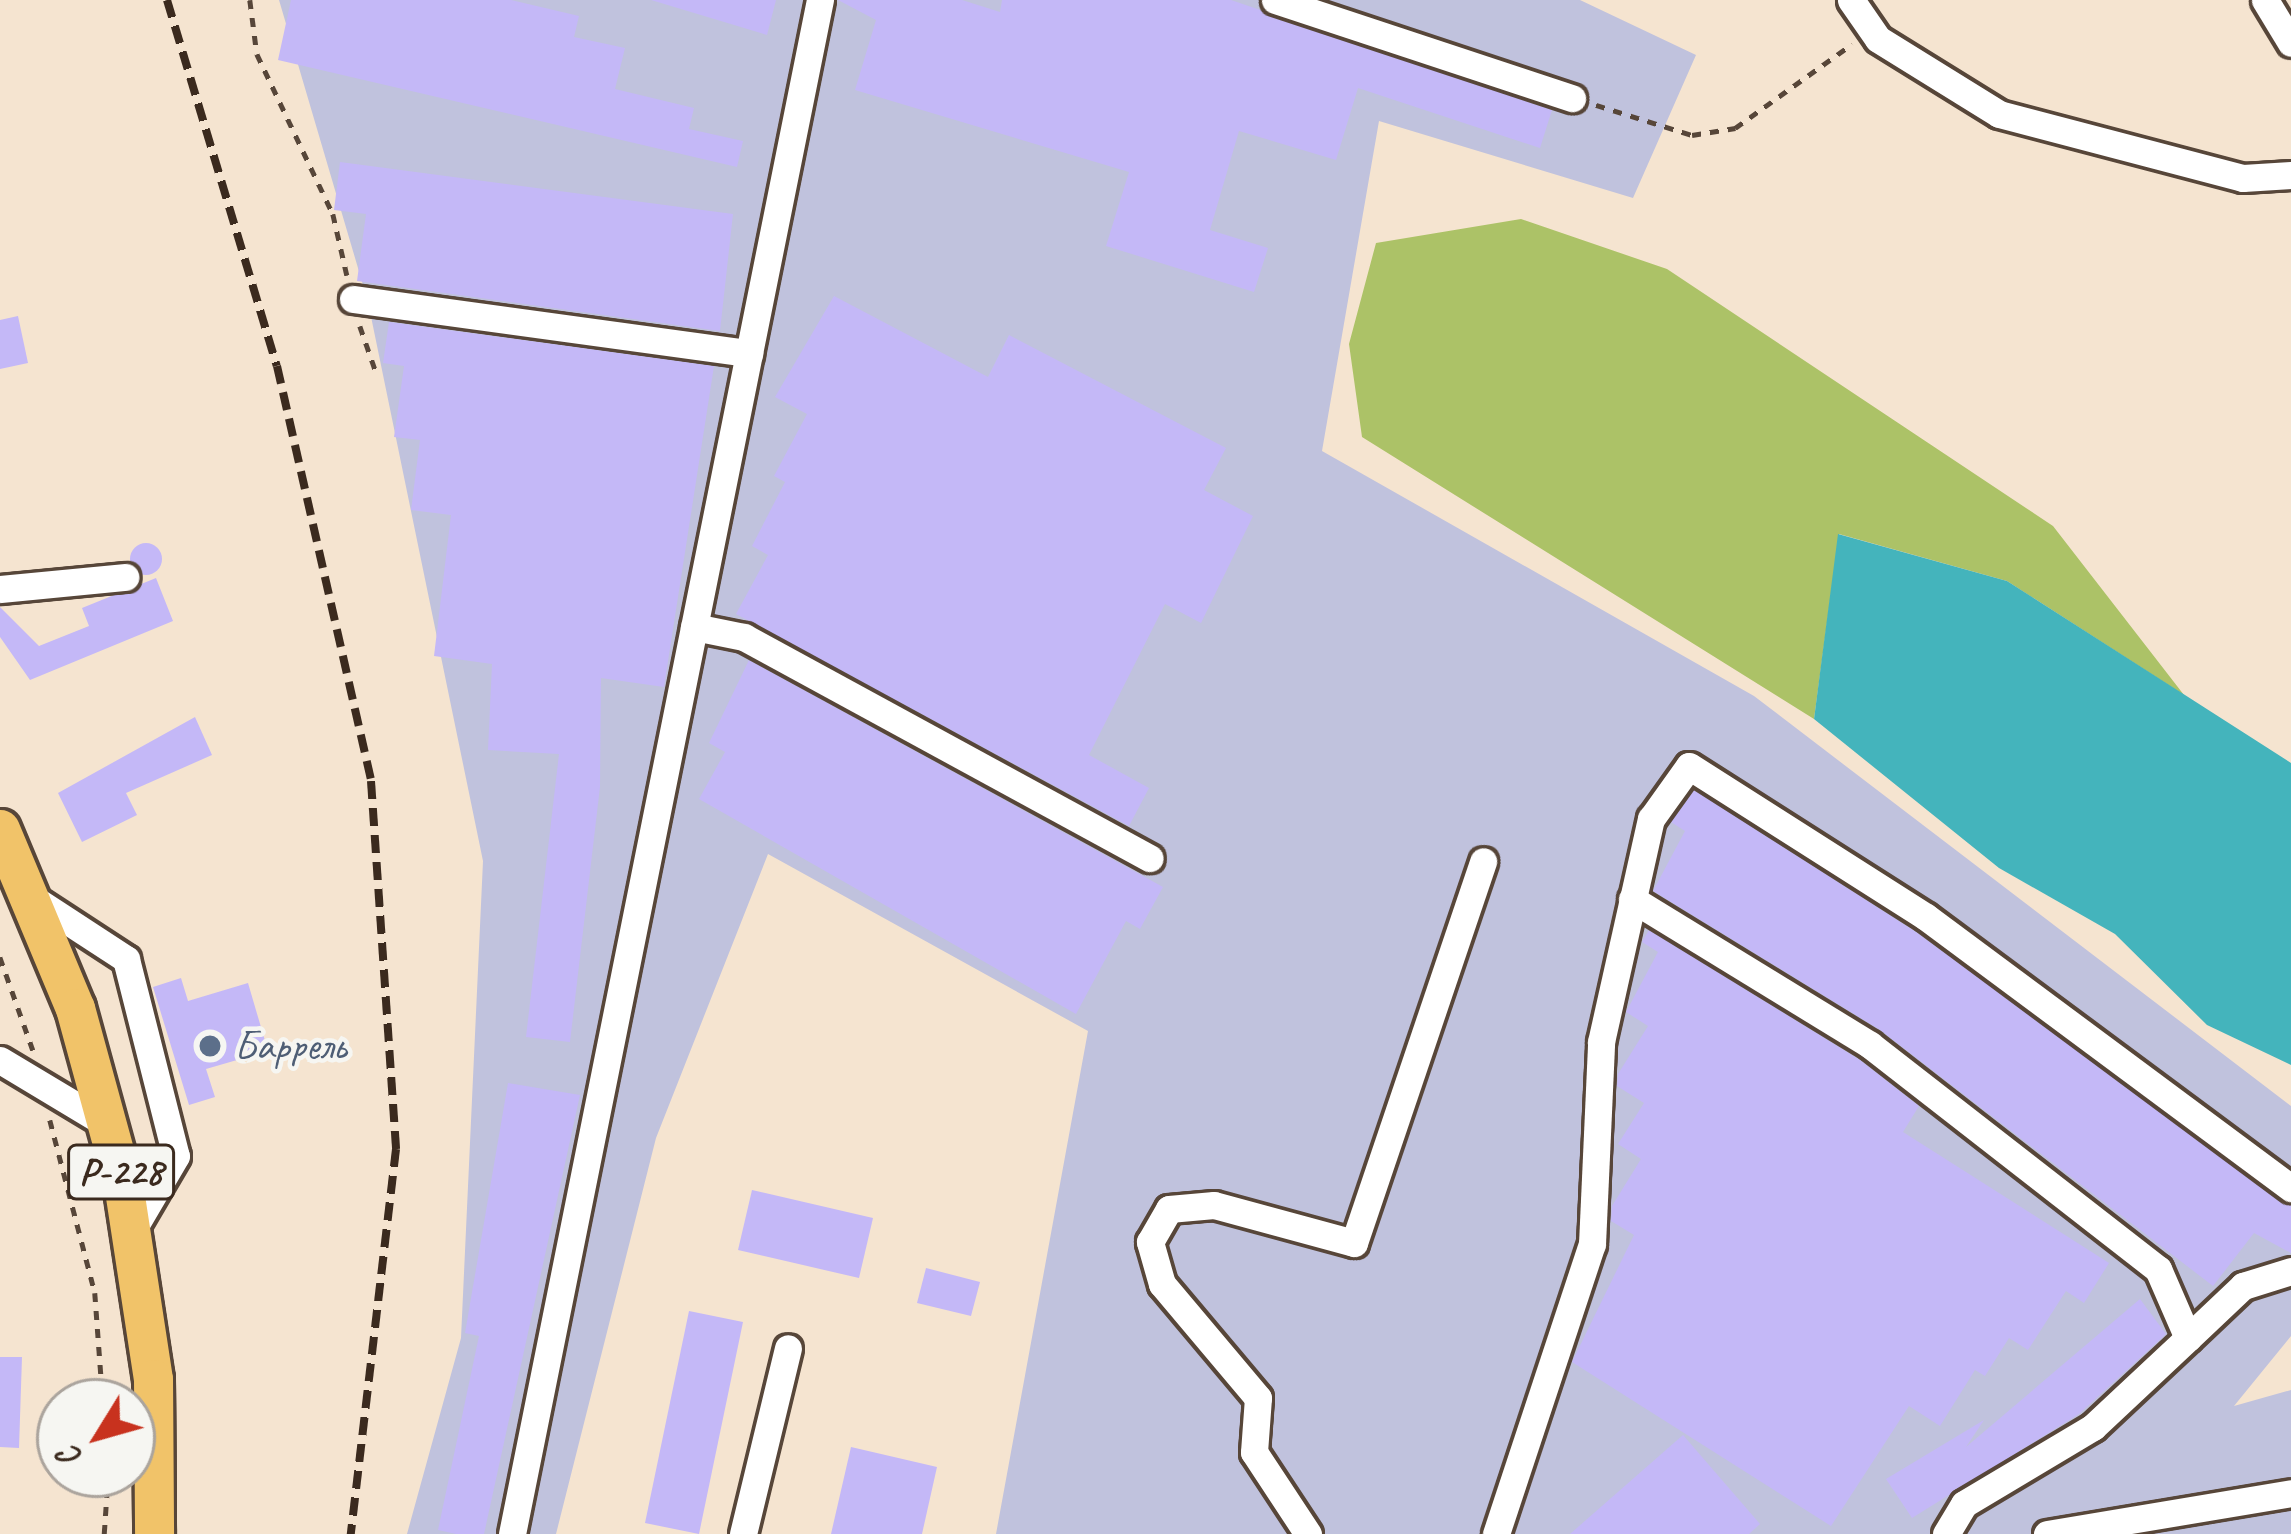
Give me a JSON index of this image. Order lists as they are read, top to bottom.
{
  "streets": {
    "highway": ["Р-228"]
  },
  "places": ["Баррель"],
  "north": "bottom left"
}
